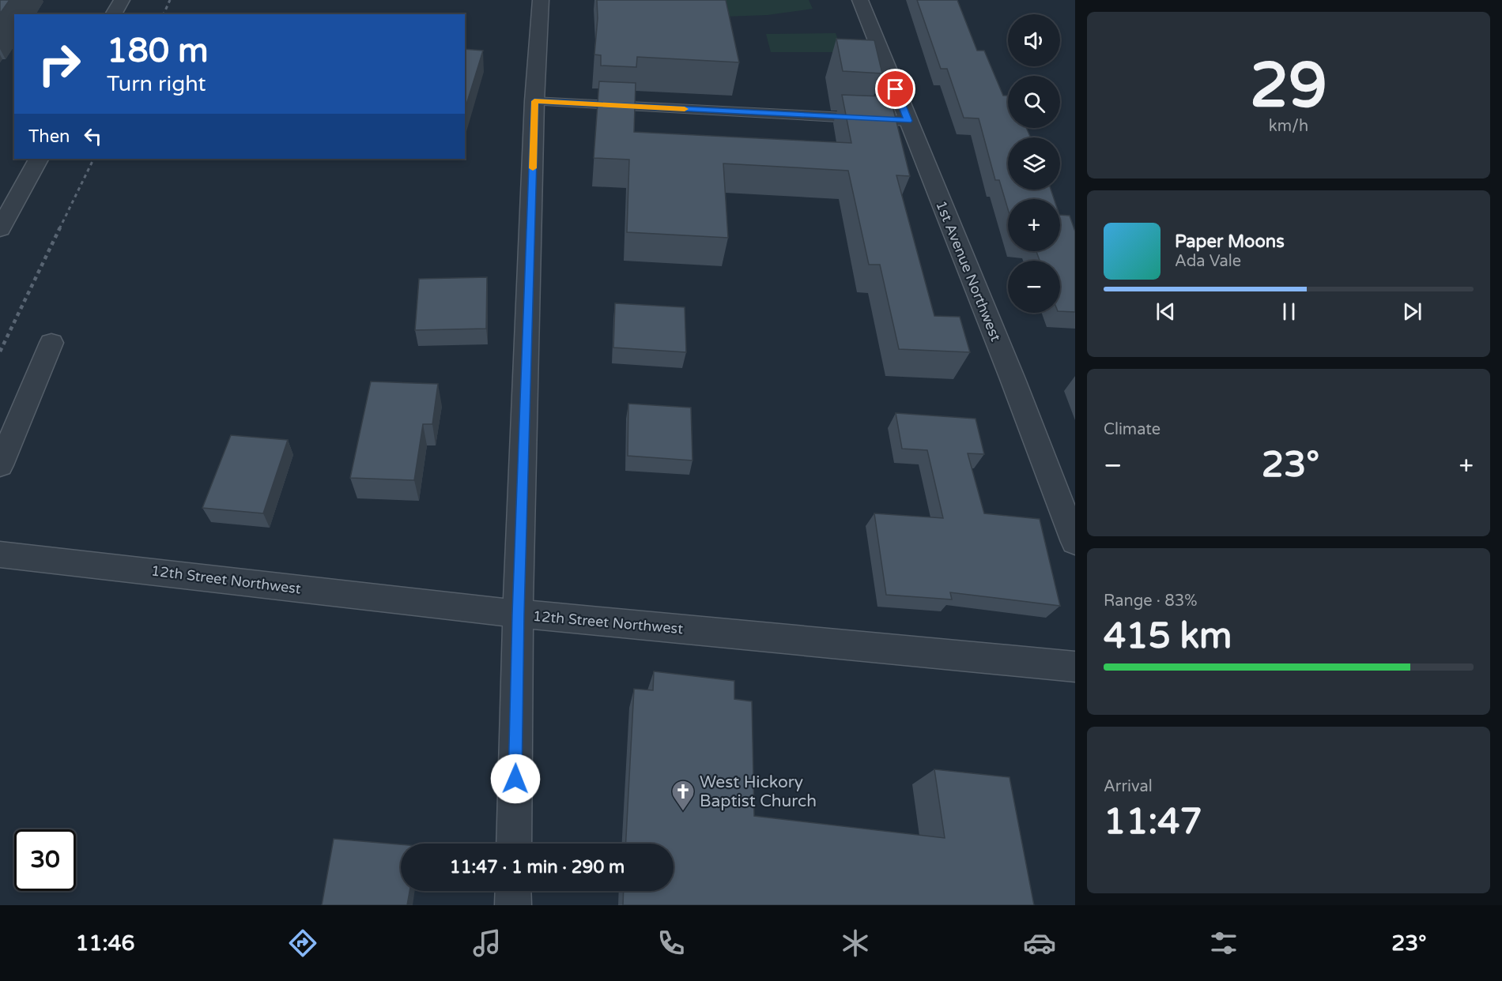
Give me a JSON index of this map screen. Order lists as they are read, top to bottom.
{
  "streets": {
    "street": ["1st Avenue Northwest", "12th Street Northwest"]
  },
  "places": {
    "church": ["West Hickory Baptist Church"]
  },
  "page": {
    "tile": [
      ["29", "km/h"],
      "Climate",
      ["Range · 83%", "415 km"],
      ["Arrival", "11:47"]
    ],
    "map_buttons": ["+", "−"],
    "turn": ["180 m", "Turn right"],
    "then": "Then",
    "song": ["Paper Moons", "Ada Vale"],
    "heat": ["−", "23°", "+"],
    "limit": "30",
    "trip": "11:47 · 1 min · 290 m",
    "tabs": ["11:46", "23°"]
  }
}
